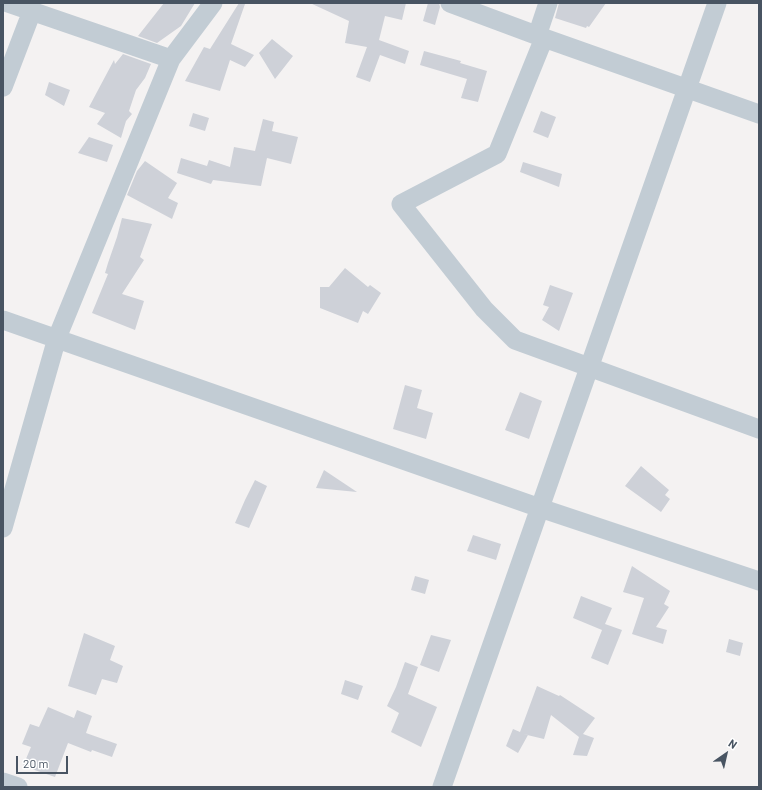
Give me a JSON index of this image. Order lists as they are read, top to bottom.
{
  "scale_bar": "20 m",
  "north": "top right"
}
